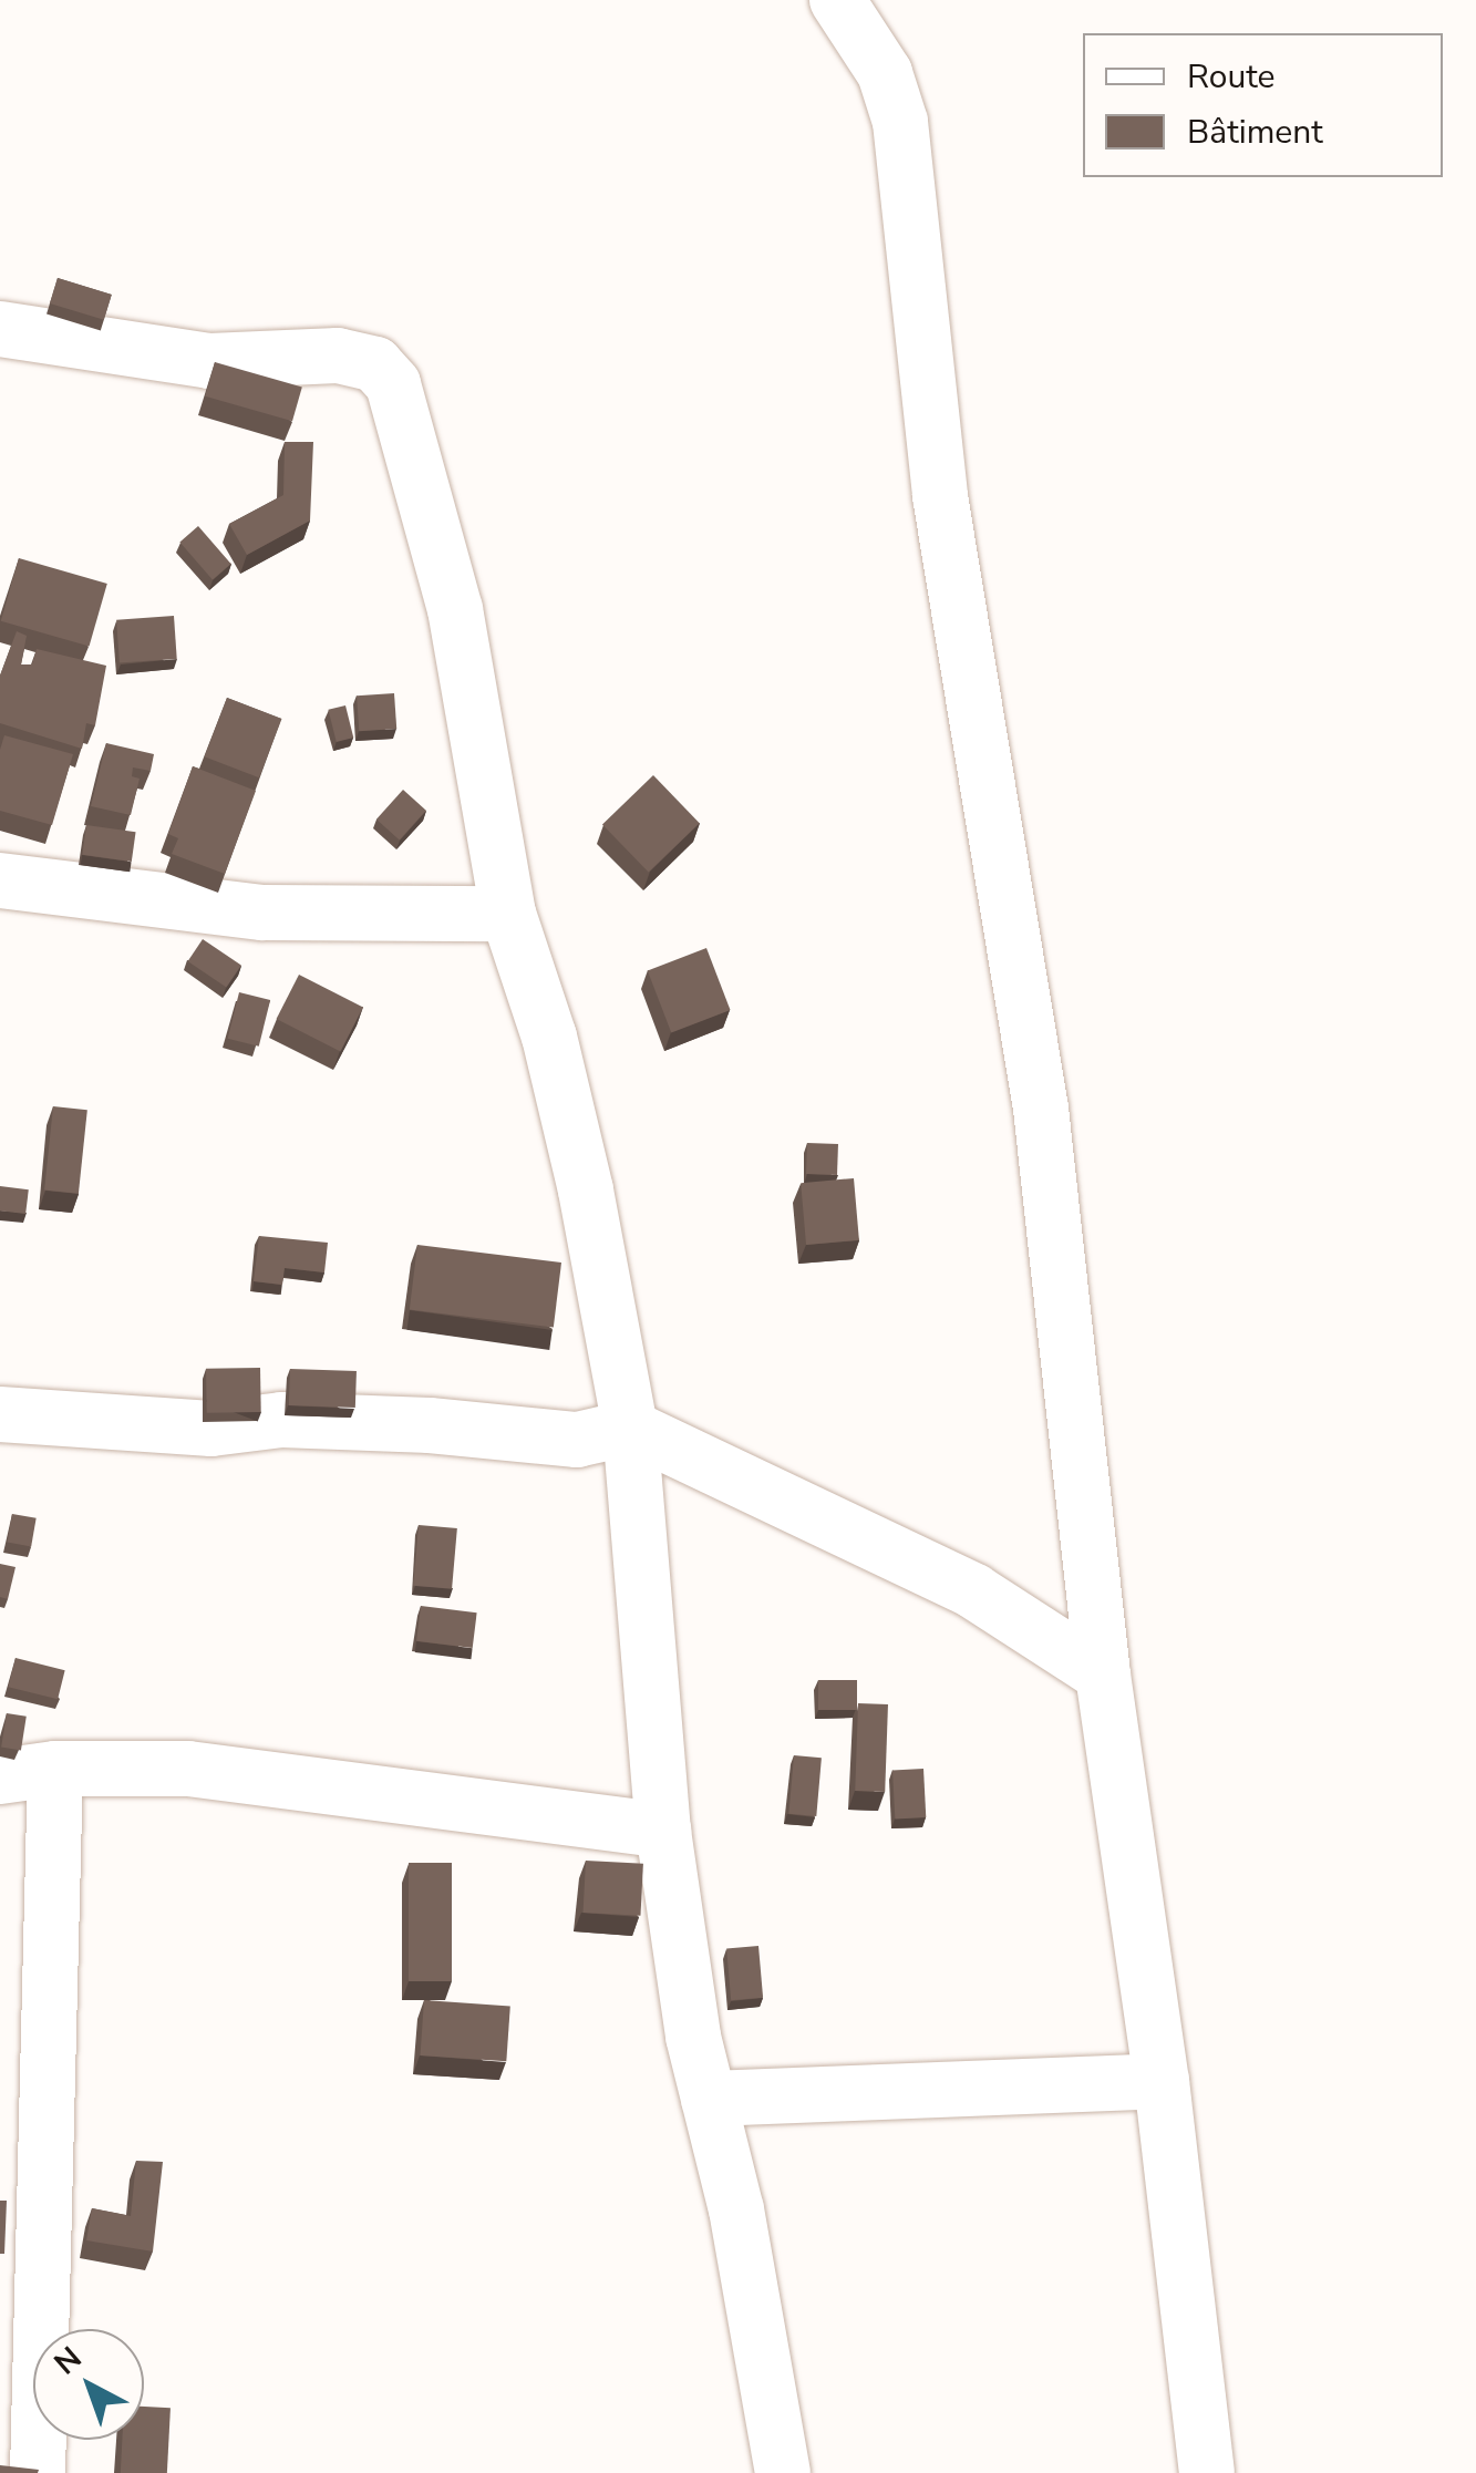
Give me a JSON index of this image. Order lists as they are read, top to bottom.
{
  "legend": ["Route", "Bâtiment"],
  "north": "top left"
}
